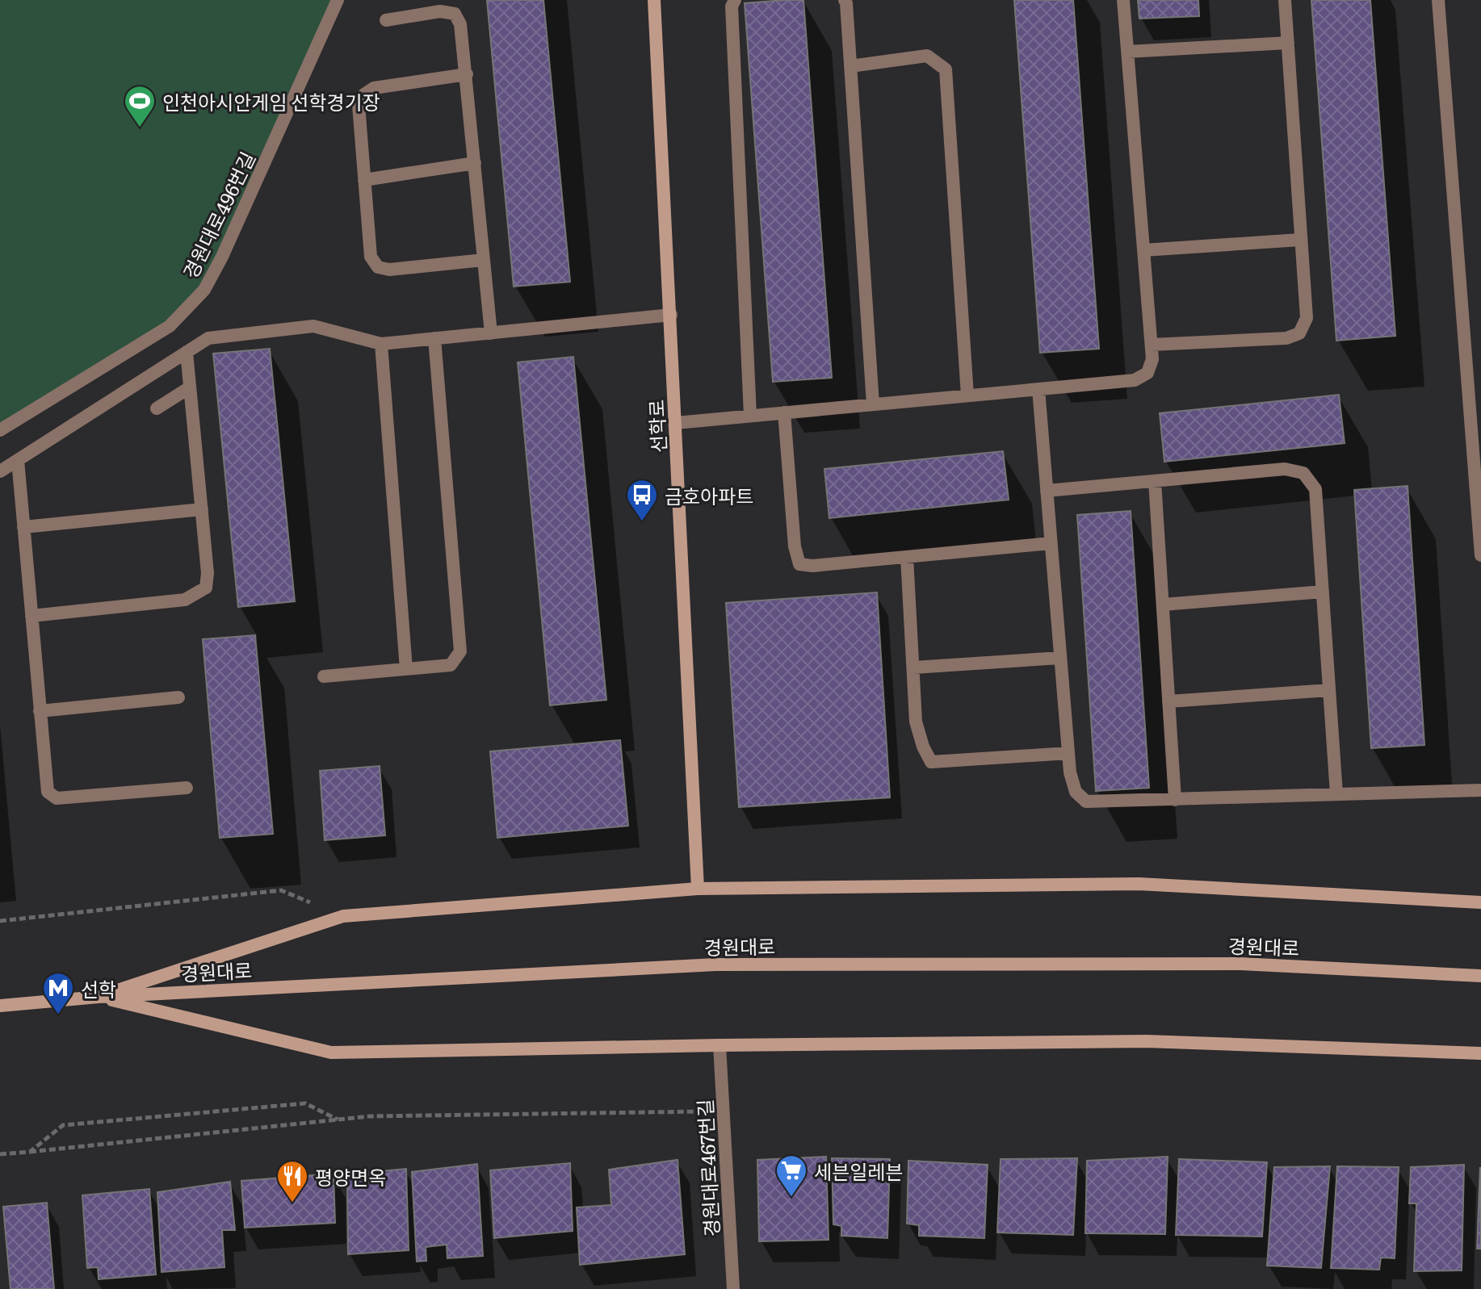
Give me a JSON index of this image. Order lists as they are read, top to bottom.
{
  "streets": {
    "main road": ["선학로", "경원대로"],
    "lane": ["경원대로496번길", "경원대로467번길"]
  },
  "places": {
    "sports": ["인천아시안게임 선학경기장"],
    "bus stop": ["금호아파트"],
    "metro station": ["선학"],
    "supermarket": ["세븐일레븐"],
    "restaurant": ["평양면옥"]
  }
}
